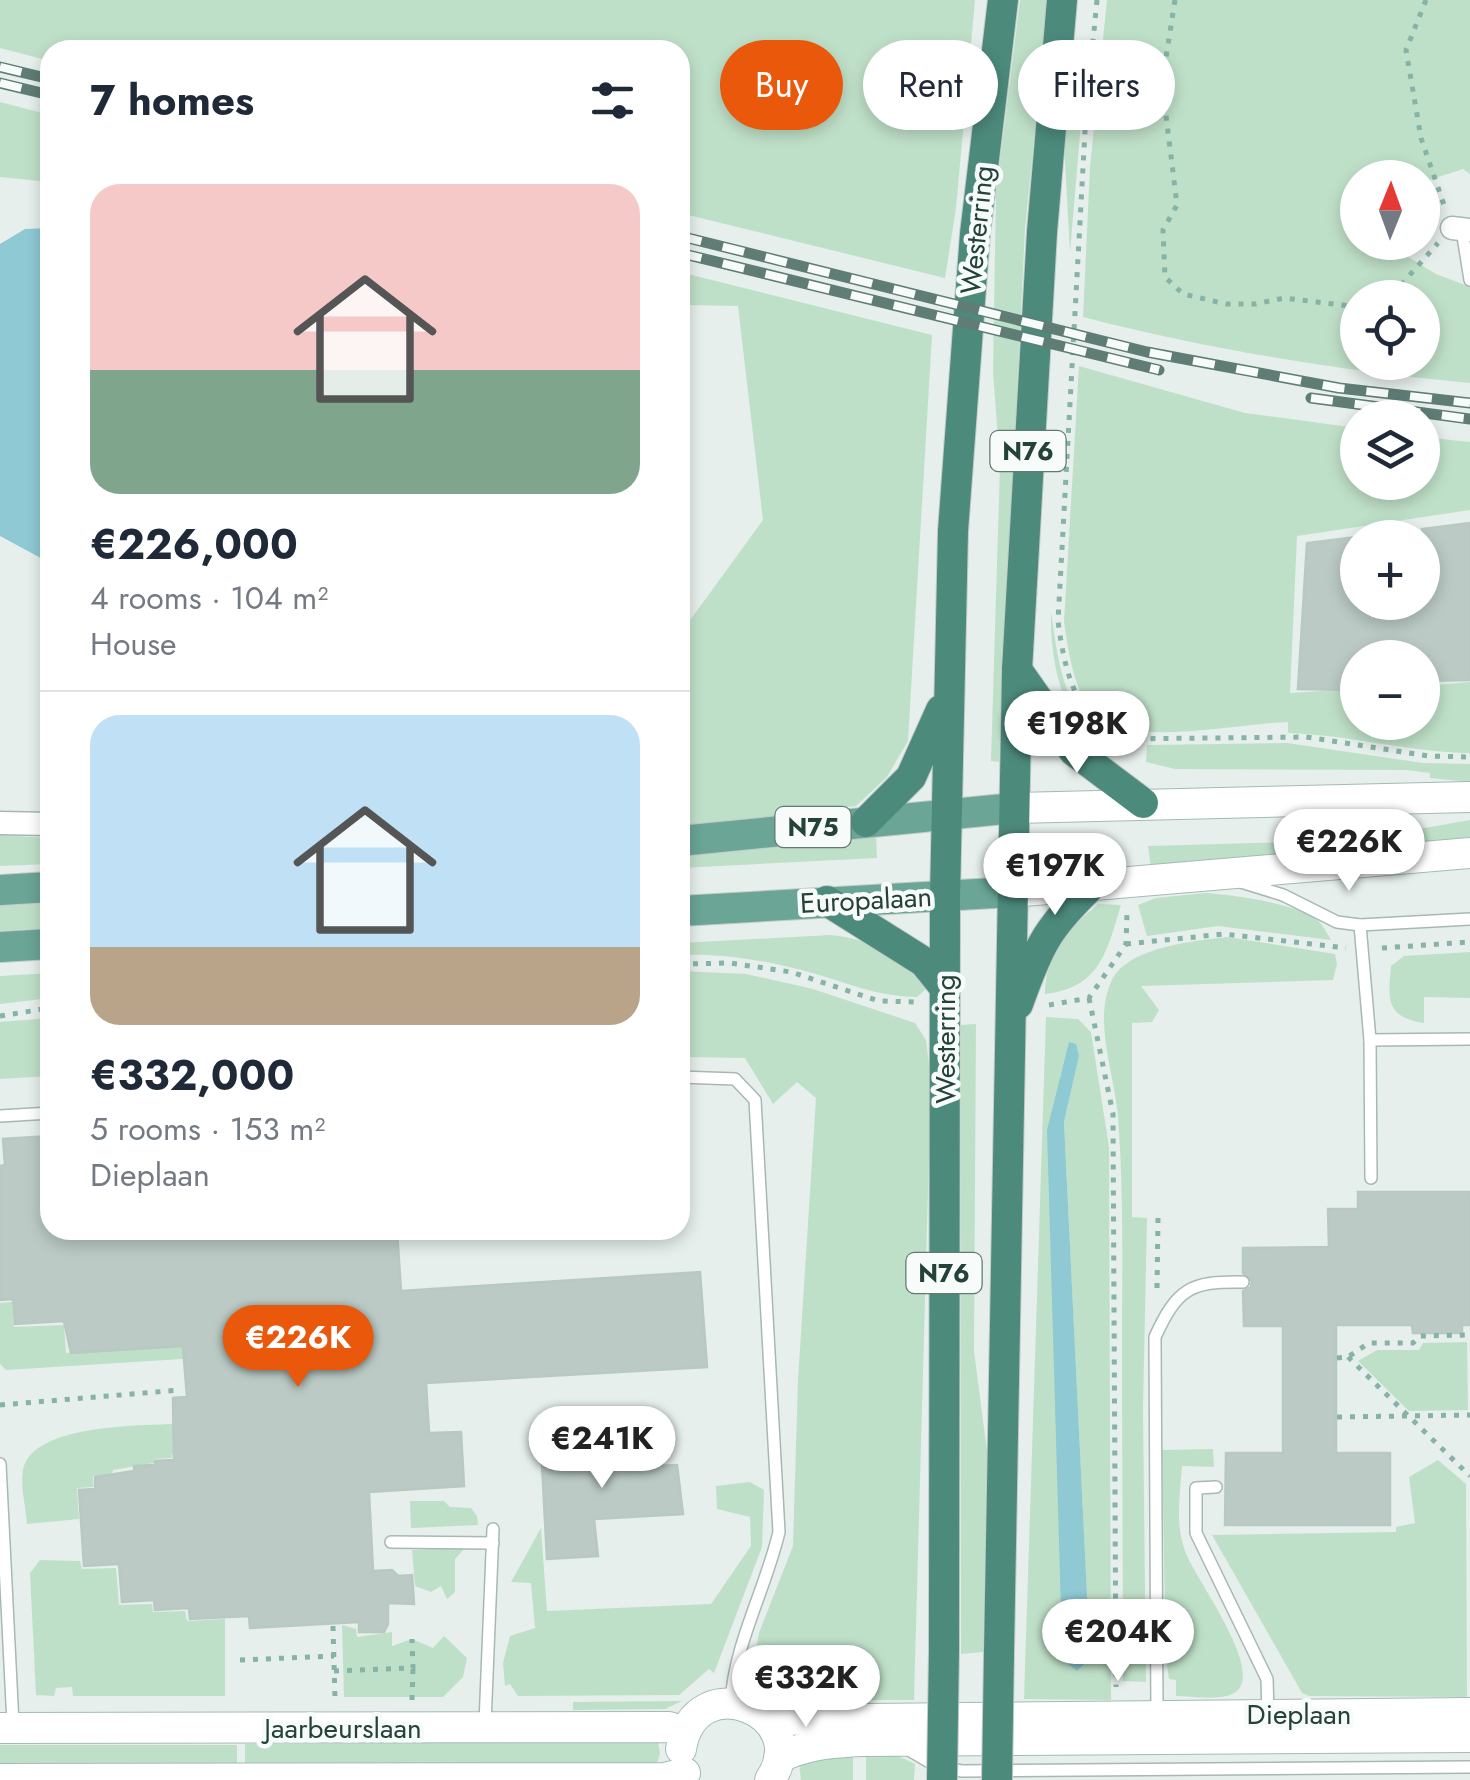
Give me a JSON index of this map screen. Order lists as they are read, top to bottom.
{
  "streets": {
    "highway": ["Westerring", "N76"],
    "main road": [
      "N75",
      "Europalaan",
      "Dieplaan",
      "Jaarbeurslaan"
    ]
  },
  "crossings": [
    ["Westerring", "N75"],
    ["Westerring", "Europalaan"],
    ["N76", "N75"],
    ["N76", "Europalaan"]
  ],
  "north": "top",
  "page": {
    "chip": ["Buy", "Rent", "Filters"],
    "heading": "7 homes",
    "map_buttons": ["+", "−"],
    "list": [
      {
        "name": "€226,000",
        "note": "4 rooms · 104 m² · House"
      },
      {
        "name": "€332,000",
        "note": "5 rooms · 153 m² · Dieplaan"
      }
    ],
    "price": [
      "€198K",
      "€226K",
      "€197K",
      "€226K",
      "€241K",
      "€204K",
      "€332K"
    ]
  }
}
